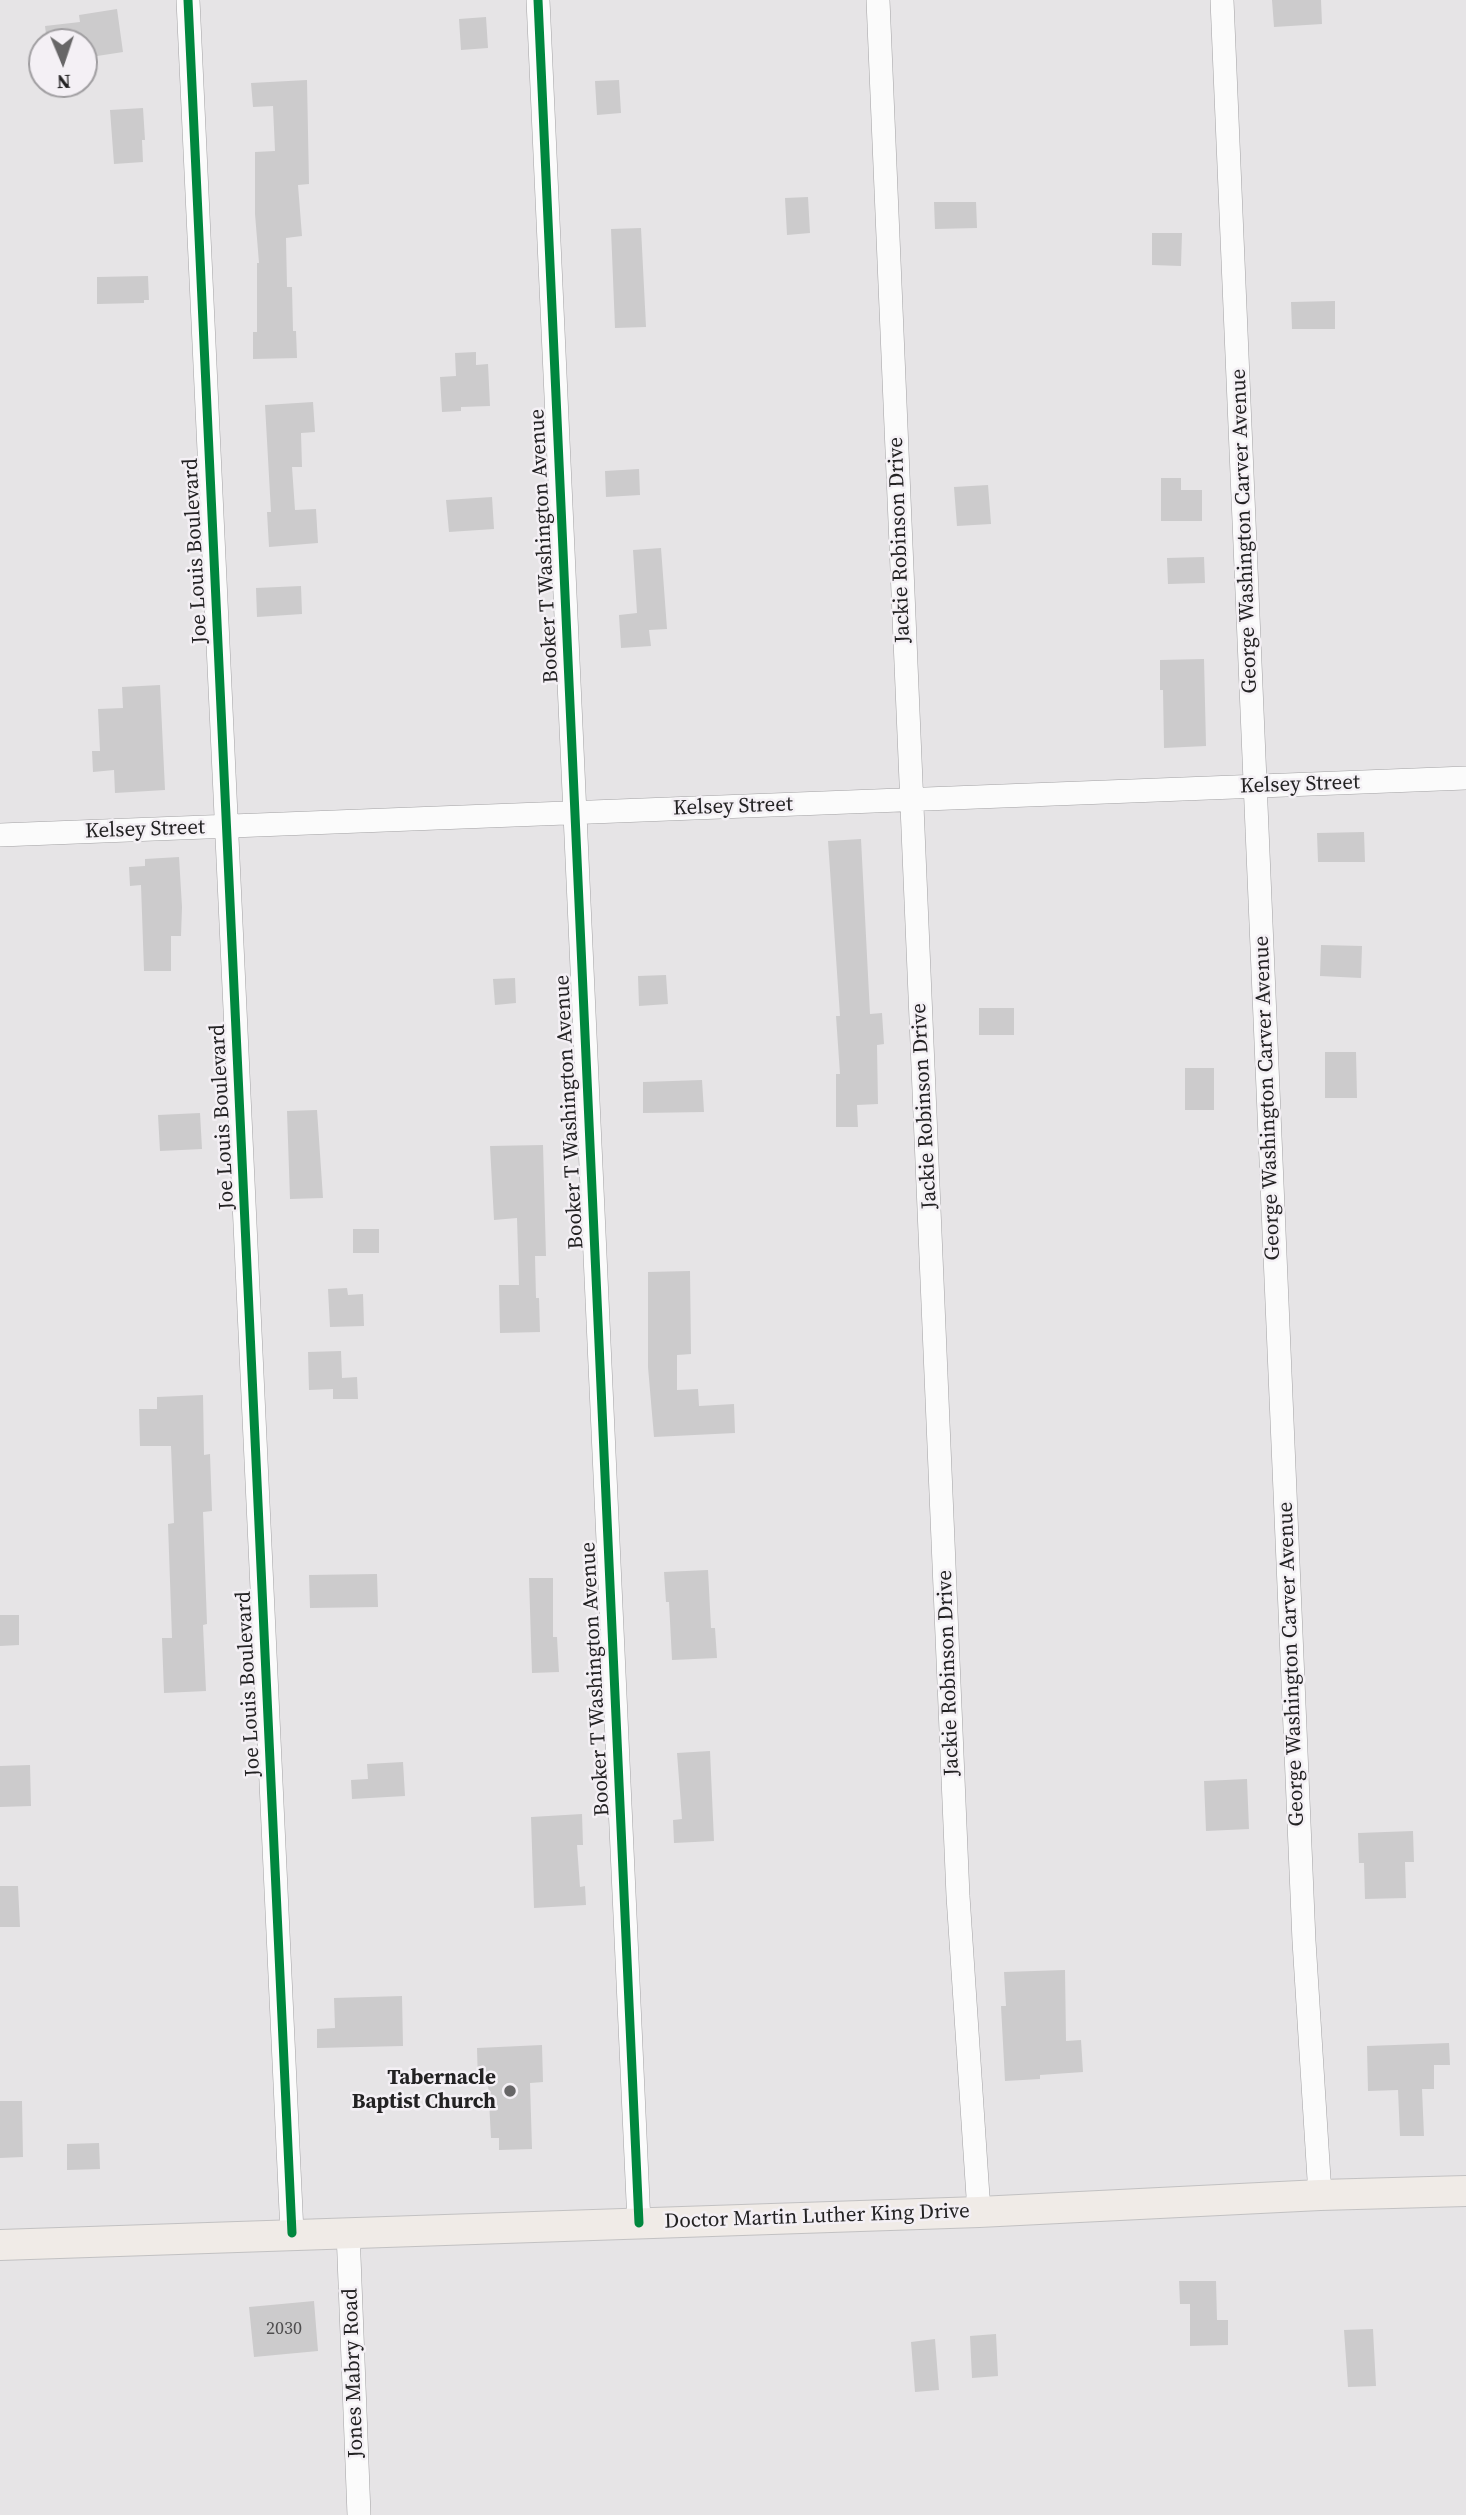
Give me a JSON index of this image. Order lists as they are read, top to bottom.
{
  "streets": {
    "main road": ["Doctor Martin Luther King Drive"],
    "street": [
      "George Washington Carver Avenue",
      "Jackie Robinson Drive",
      "Booker T Washington Avenue",
      "Joe Louis Boulevard",
      "Kelsey Street",
      "Jones Mabry Road"
    ]
  },
  "crossings": [
    ["George Washington Carver Avenue", "Kelsey Street"],
    ["George Washington Carver Avenue", "Doctor Martin Luther King Drive"],
    ["Jackie Robinson Drive", "Kelsey Street"],
    ["Jackie Robinson Drive", "Doctor Martin Luther King Drive"],
    ["Booker T Washington Avenue", "Kelsey Street"],
    ["Booker T Washington Avenue", "Doctor Martin Luther King Drive"],
    ["Joe Louis Boulevard", "Kelsey Street"],
    ["Joe Louis Boulevard", "Doctor Martin Luther King Drive"],
    ["Doctor Martin Luther King Drive", "Jones Mabry Road"]
  ],
  "places": ["Tabernacle Baptist Church"],
  "house_numbers": ["2030"],
  "north": "bottom"
}
